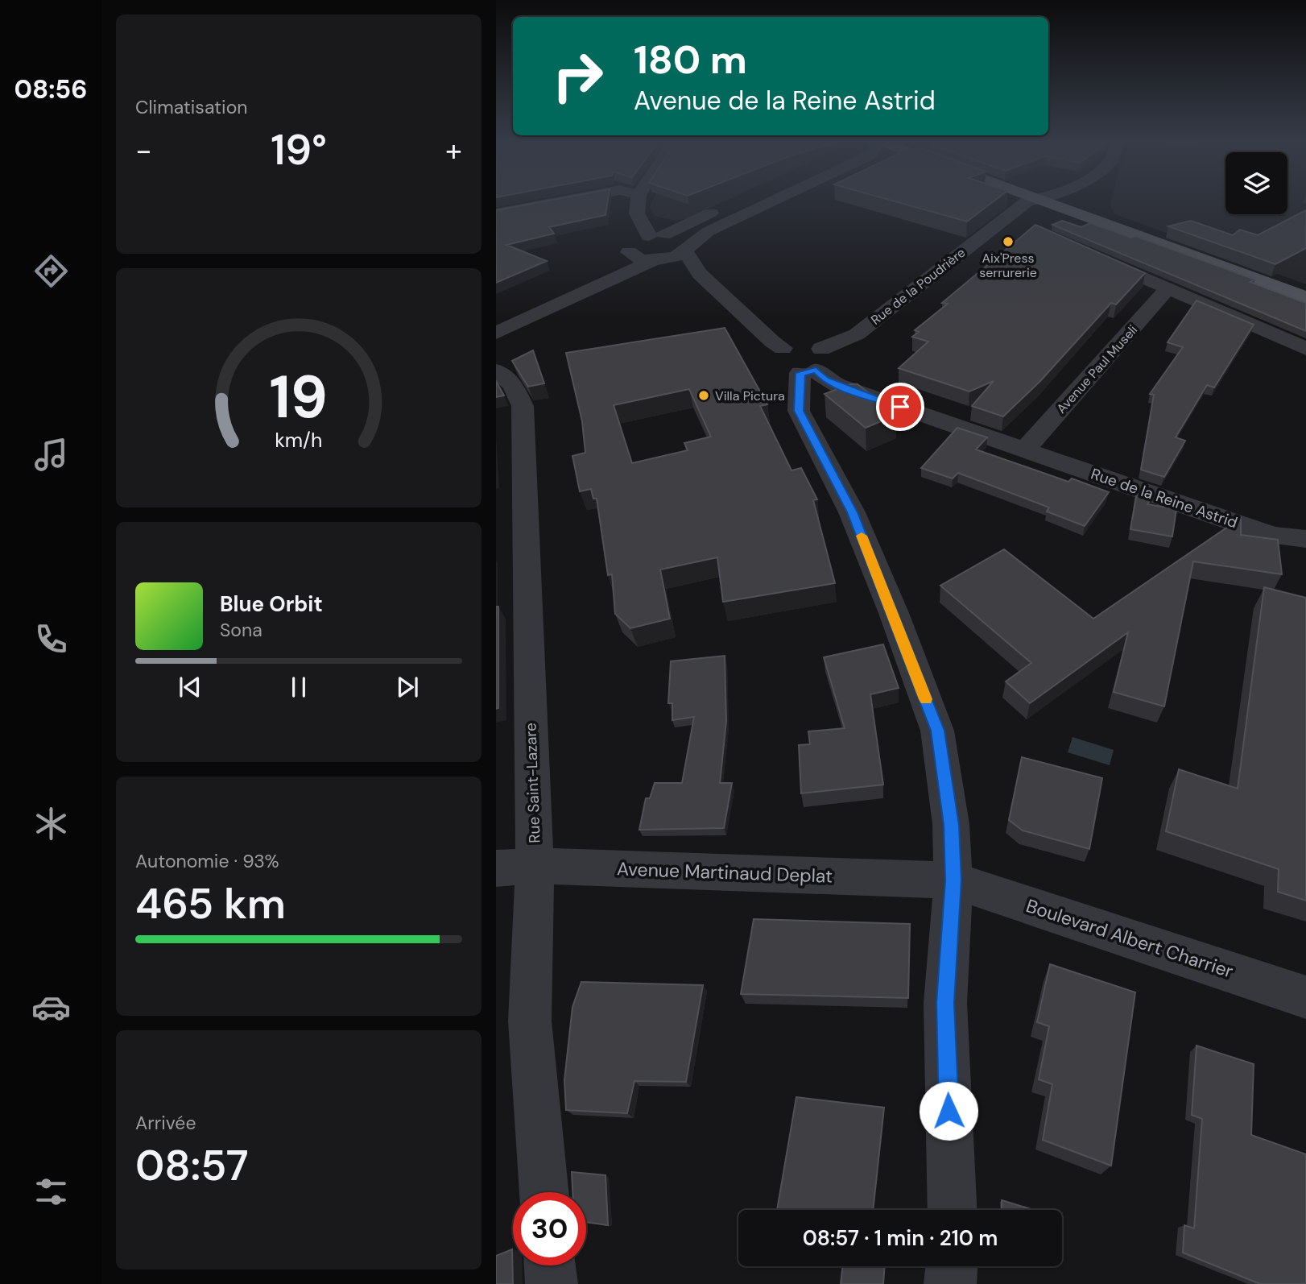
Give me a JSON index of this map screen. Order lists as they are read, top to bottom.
{
  "streets": {
    "street": [
      "Rue de la Poudrière",
      "Avenue Paul Museli",
      "Rue de la Reine Astrid",
      "Rue Saint-Lazare",
      "Avenue Martinaud Deplat",
      "Boulevard Albert Charrier"
    ]
  },
  "crossings": [
    ["Rue de la Poudrière", "Rue de la Reine Astrid"],
    ["Avenue Paul Museli", "Rue de la Reine Astrid"],
    ["Rue Saint-Lazare", "Avenue Martinaud Deplat"],
    ["Avenue Martinaud Deplat", "Boulevard Albert Charrier"]
  ],
  "places": ["Aix'Press serrurerie", "Villa Pictura"],
  "page": {
    "tabs": "08:56",
    "tile": [
      "Climatisation",
      ["Autonomie · 93%", "465 km"],
      ["Arrivée", "08:57"]
    ],
    "turn": ["180 m", "Avenue de la Reine Astrid"],
    "heat": ["−", "19°", "+"],
    "song": ["Blue Orbit", "Sona"],
    "limit": "30",
    "trip": "08:57 · 1 min · 210 m",
    "gauge": ["19", "km/h"]
  }
}
